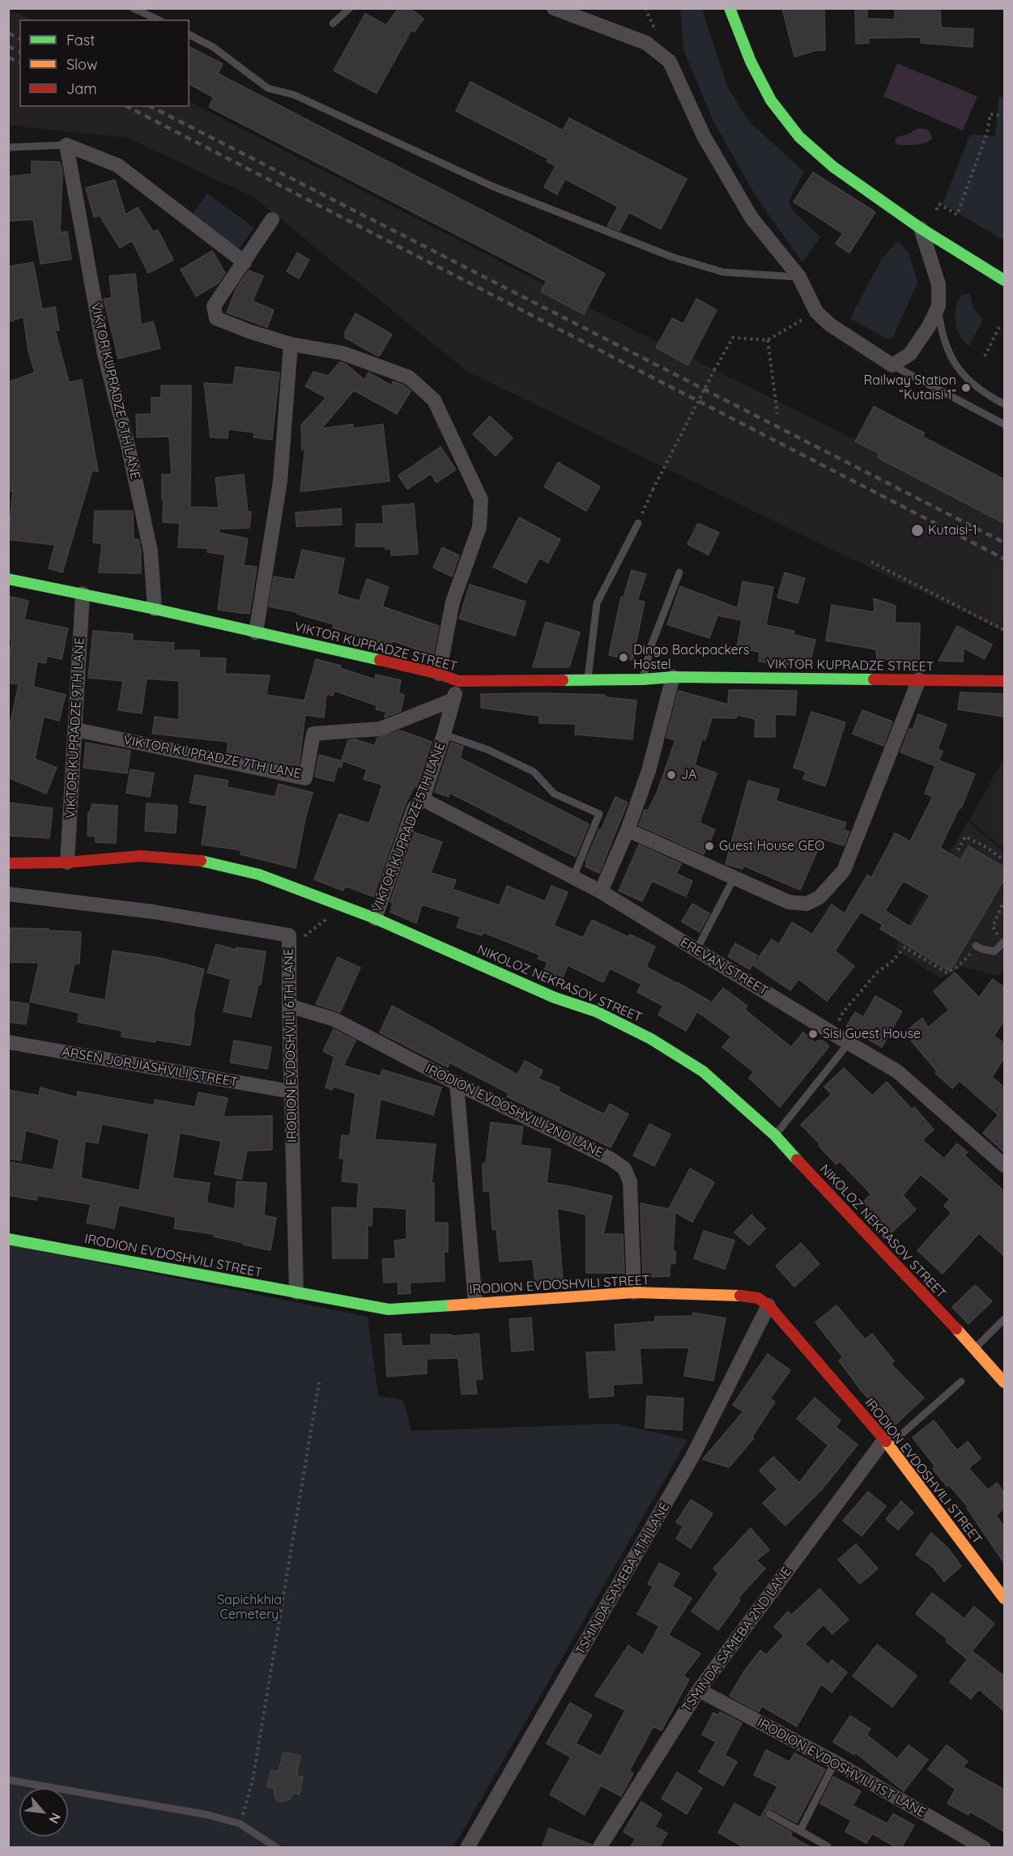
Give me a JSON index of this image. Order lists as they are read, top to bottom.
{
  "streets": {
    "street": [
      "VIKTOR KUPRADZE 6TH LANE",
      "VIKTOR KUPRADZE STREET",
      "VIKTOR KUPRADZE 9TH LANE",
      "VIKTOR KUPRADZE 7TH LANE",
      "VIKTOR KUPRADZE 5TH LANE",
      "EREVAN STREET",
      "NIKOLOZ NEKRASOV STREET",
      "IRODION EVDOSHVILI 6TH LANE",
      "ARSEN JORJIASHVILI STREET",
      "IRODION EVDOSHVILI 2ND LANE",
      "IRODION EVDOSHVILI STREET",
      "TSMINDA SAMEBA 4TH LANE",
      "TSMINDA SAMEBA 2ND LANE",
      "IRODION EVDOSHVILI 1ST LANE"
    ]
  },
  "crossings": [
    ["VIKTOR KUPRADZE 6TH LANE", "VIKTOR KUPRADZE STREET"],
    ["VIKTOR KUPRADZE STREET", "VIKTOR KUPRADZE 9TH LANE"],
    ["VIKTOR KUPRADZE STREET", "VIKTOR KUPRADZE 5TH LANE"],
    ["VIKTOR KUPRADZE 9TH LANE", "VIKTOR KUPRADZE 7TH LANE"],
    ["VIKTOR KUPRADZE 9TH LANE", "NIKOLOZ NEKRASOV STREET"],
    ["VIKTOR KUPRADZE 7TH LANE", "VIKTOR KUPRADZE 5TH LANE"],
    ["VIKTOR KUPRADZE 5TH LANE", "EREVAN STREET"],
    ["VIKTOR KUPRADZE 5TH LANE", "NIKOLOZ NEKRASOV STREET"],
    ["IRODION EVDOSHVILI 6TH LANE", "ARSEN JORJIASHVILI STREET"],
    ["IRODION EVDOSHVILI 6TH LANE", "IRODION EVDOSHVILI 2ND LANE"],
    ["IRODION EVDOSHVILI 6TH LANE", "IRODION EVDOSHVILI STREET"],
    ["IRODION EVDOSHVILI 2ND LANE", "IRODION EVDOSHVILI STREET"],
    ["IRODION EVDOSHVILI STREET", "TSMINDA SAMEBA 4TH LANE"],
    ["IRODION EVDOSHVILI STREET", "TSMINDA SAMEBA 2ND LANE"],
    ["TSMINDA SAMEBA 2ND LANE", "IRODION EVDOSHVILI 1ST LANE"]
  ],
  "parks": ["Sapichkhia Cemetery"],
  "places": [
    "Railway Station “Kutaisi 1”",
    "Kutaisi-1",
    "Dingo Backpackers Hostel",
    "JA",
    "Guest House GEO",
    "Sisi Guest House"
  ],
  "legend": ["Fast", "Slow", "Jam"],
  "north": "bottom right"
}
